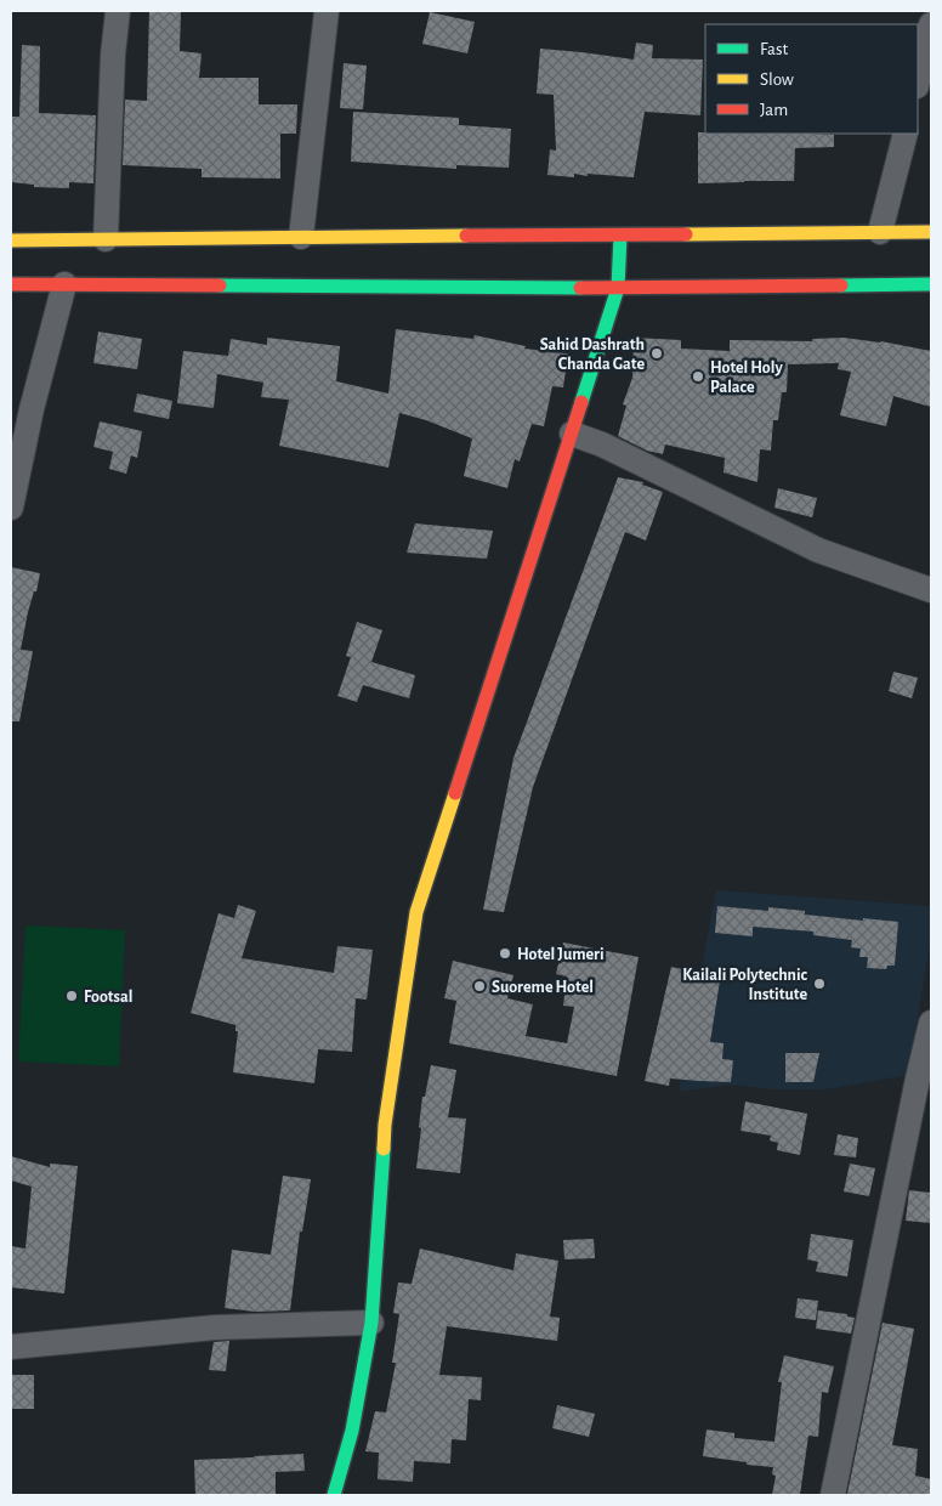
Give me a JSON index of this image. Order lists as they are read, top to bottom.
{
  "places": [
    "Sahid Dashrath Chanda Gate",
    "Hotel Holy Palace",
    "Hotel Jumeri",
    "Kailali Polytechnic Institute",
    "Suoreme Hotel",
    "Footsal"
  ],
  "legend": ["Fast", "Slow", "Jam"]
}
